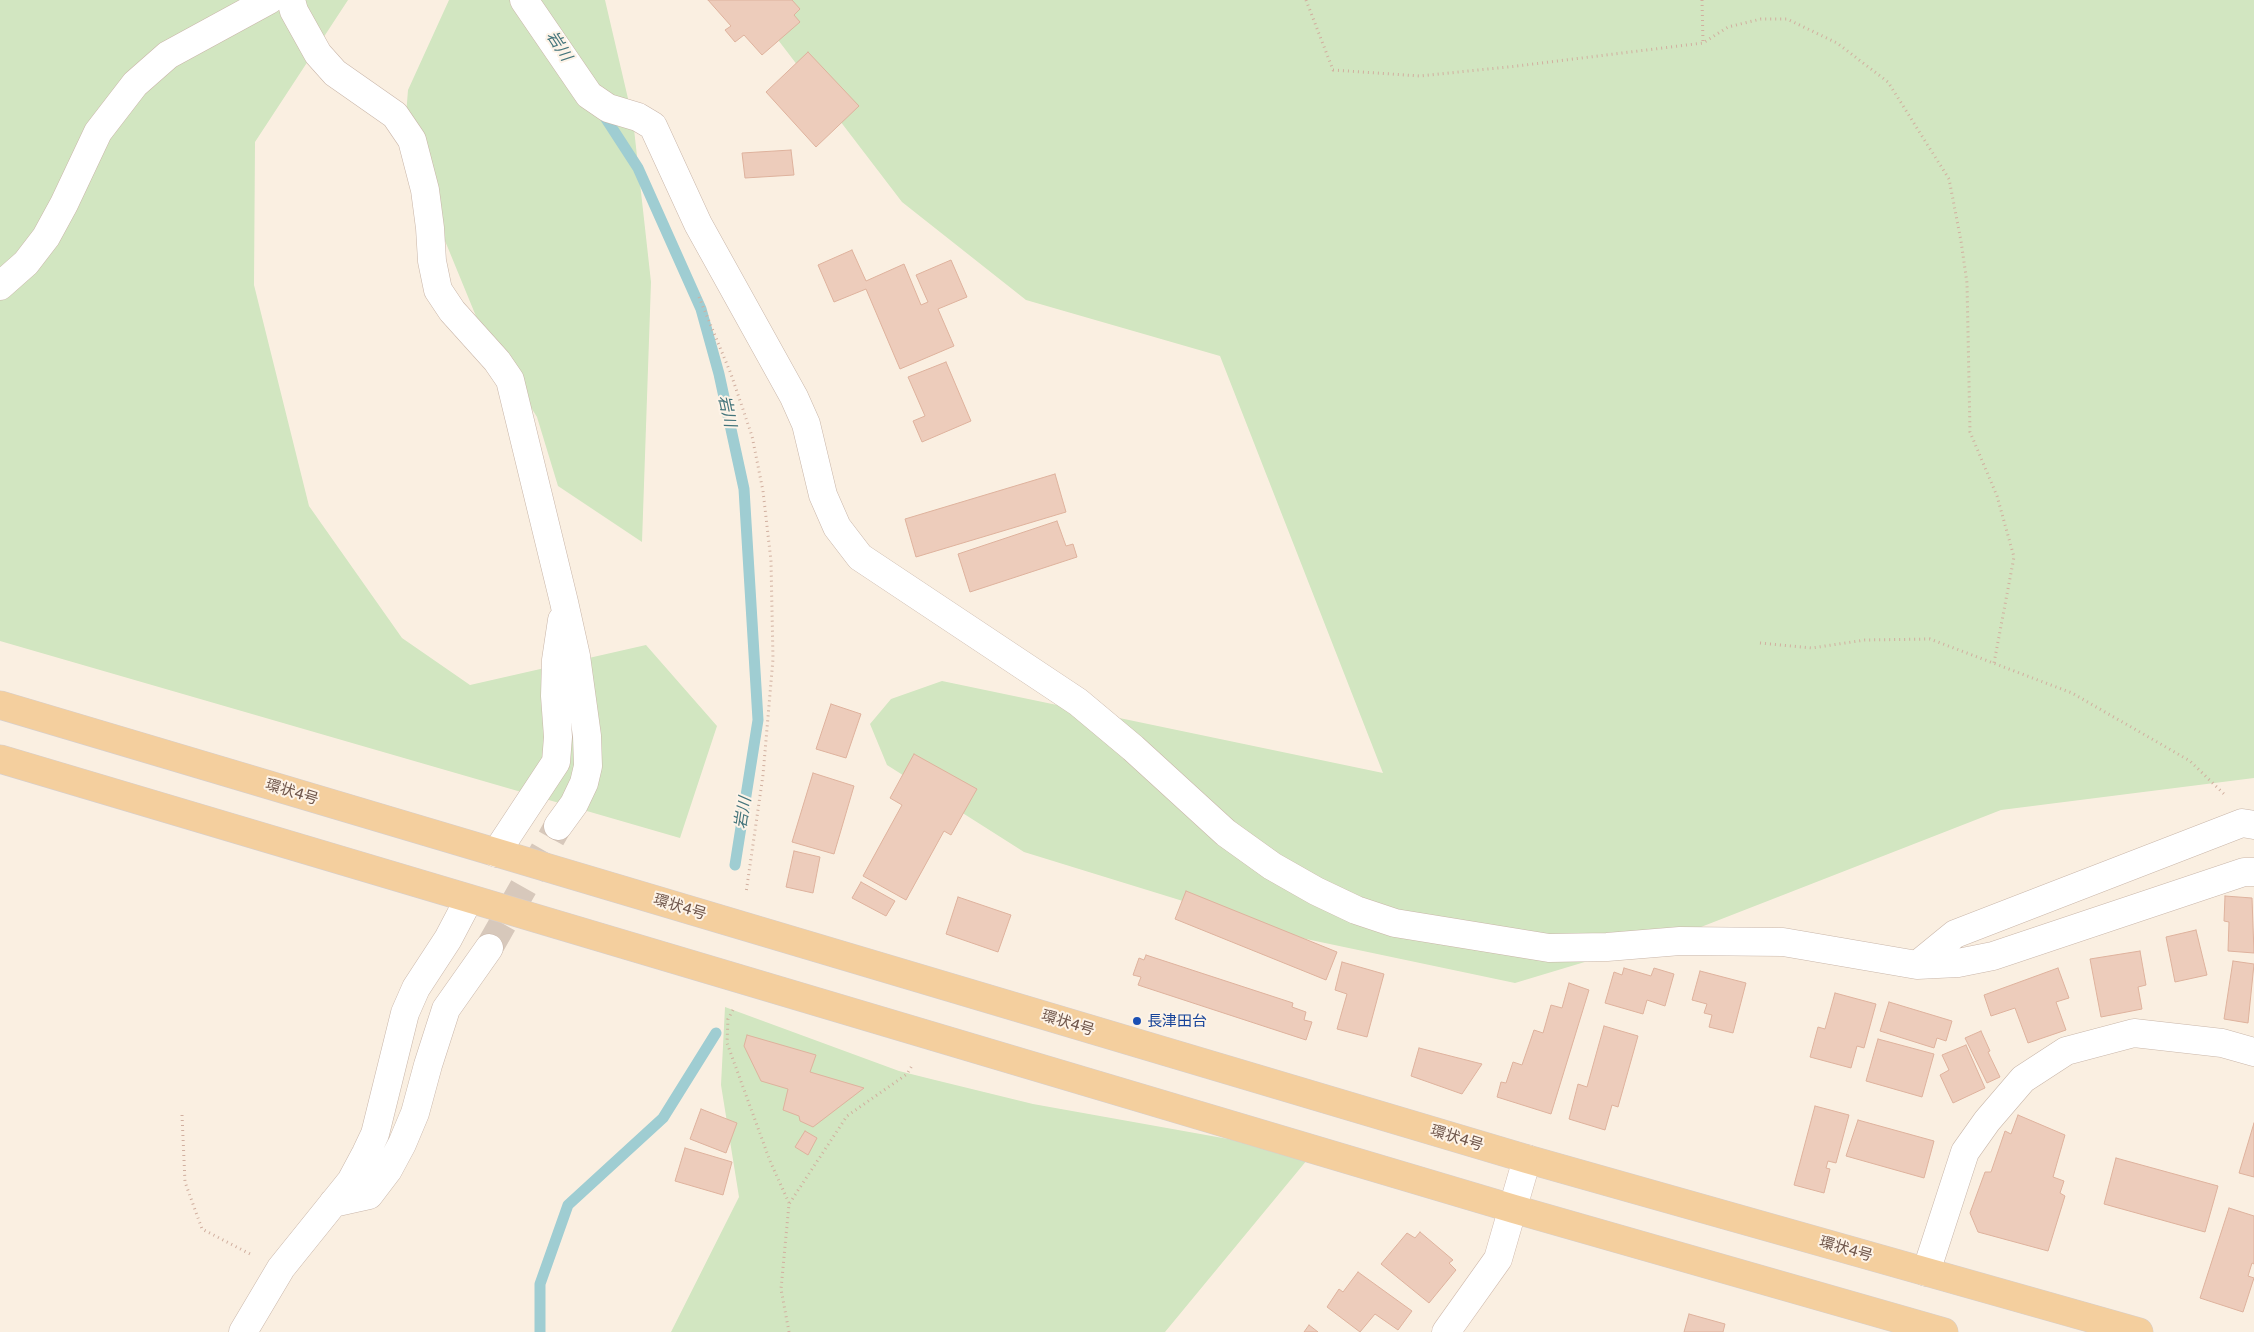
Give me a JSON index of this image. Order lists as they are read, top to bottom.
{
  "streets": {
    "main road": ["環状4号"]
  },
  "water": ["岩川"],
  "places": ["長津田台"]
}
